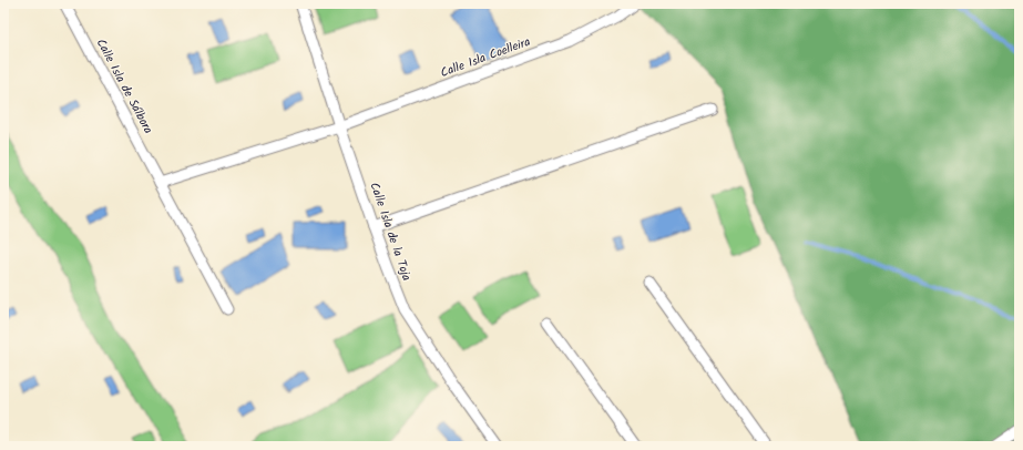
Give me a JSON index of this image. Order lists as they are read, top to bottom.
{
  "streets": {
    "street": ["Calle Isla Coelleira", "Calle Isla de Sálbora", "Calle Isla de la Toja"]
  },
  "crossings": [
    ["Calle Isla Coelleira", "Calle Isla de la Toja"]
  ]
}
